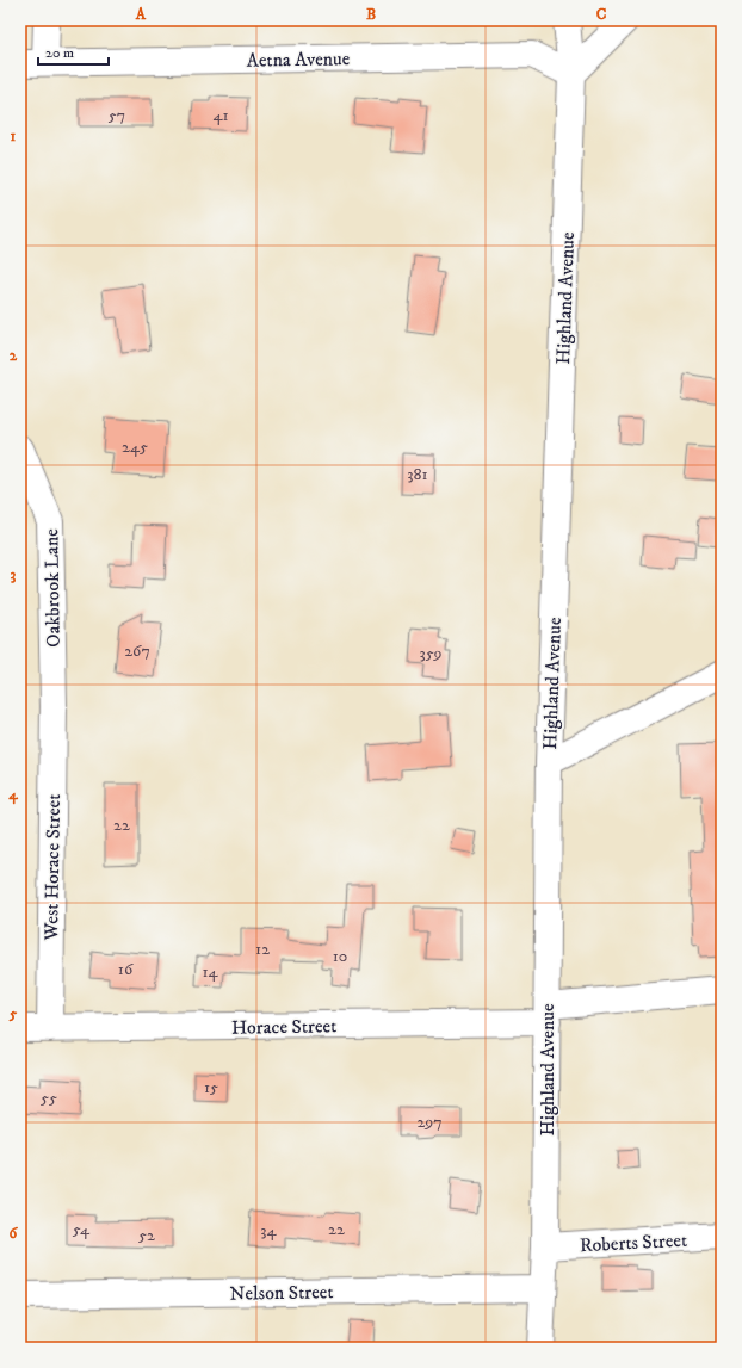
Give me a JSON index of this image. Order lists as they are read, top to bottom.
{
  "streets": {
    "street": [
      "Aetna Avenue",
      "Highland Avenue",
      "Oakbrook Lane",
      "West Horace Street",
      "Horace Street",
      "Roberts Street",
      "Nelson Street"
    ]
  },
  "crossings": [
    ["Aetna Avenue", "Highland Avenue"],
    ["Highland Avenue", "Horace Street"],
    ["Highland Avenue", "Roberts Street"],
    ["Highland Avenue", "Nelson Street"],
    ["Oakbrook Lane", "West Horace Street"],
    ["West Horace Street", "Horace Street"]
  ],
  "house_numbers": [
    "57",
    "41",
    "245",
    "381",
    "267",
    "359",
    "22",
    "12",
    "10",
    "16",
    "14",
    "15",
    "55",
    "297",
    "54",
    "22",
    "34",
    "52"
  ],
  "scale_bar": "20 m",
  "grid": {
    "columns": ["A", "B", "C"],
    "rows": [
      "1",
      "2",
      "3",
      "4",
      "5",
      "6"
    ]
  }
}
